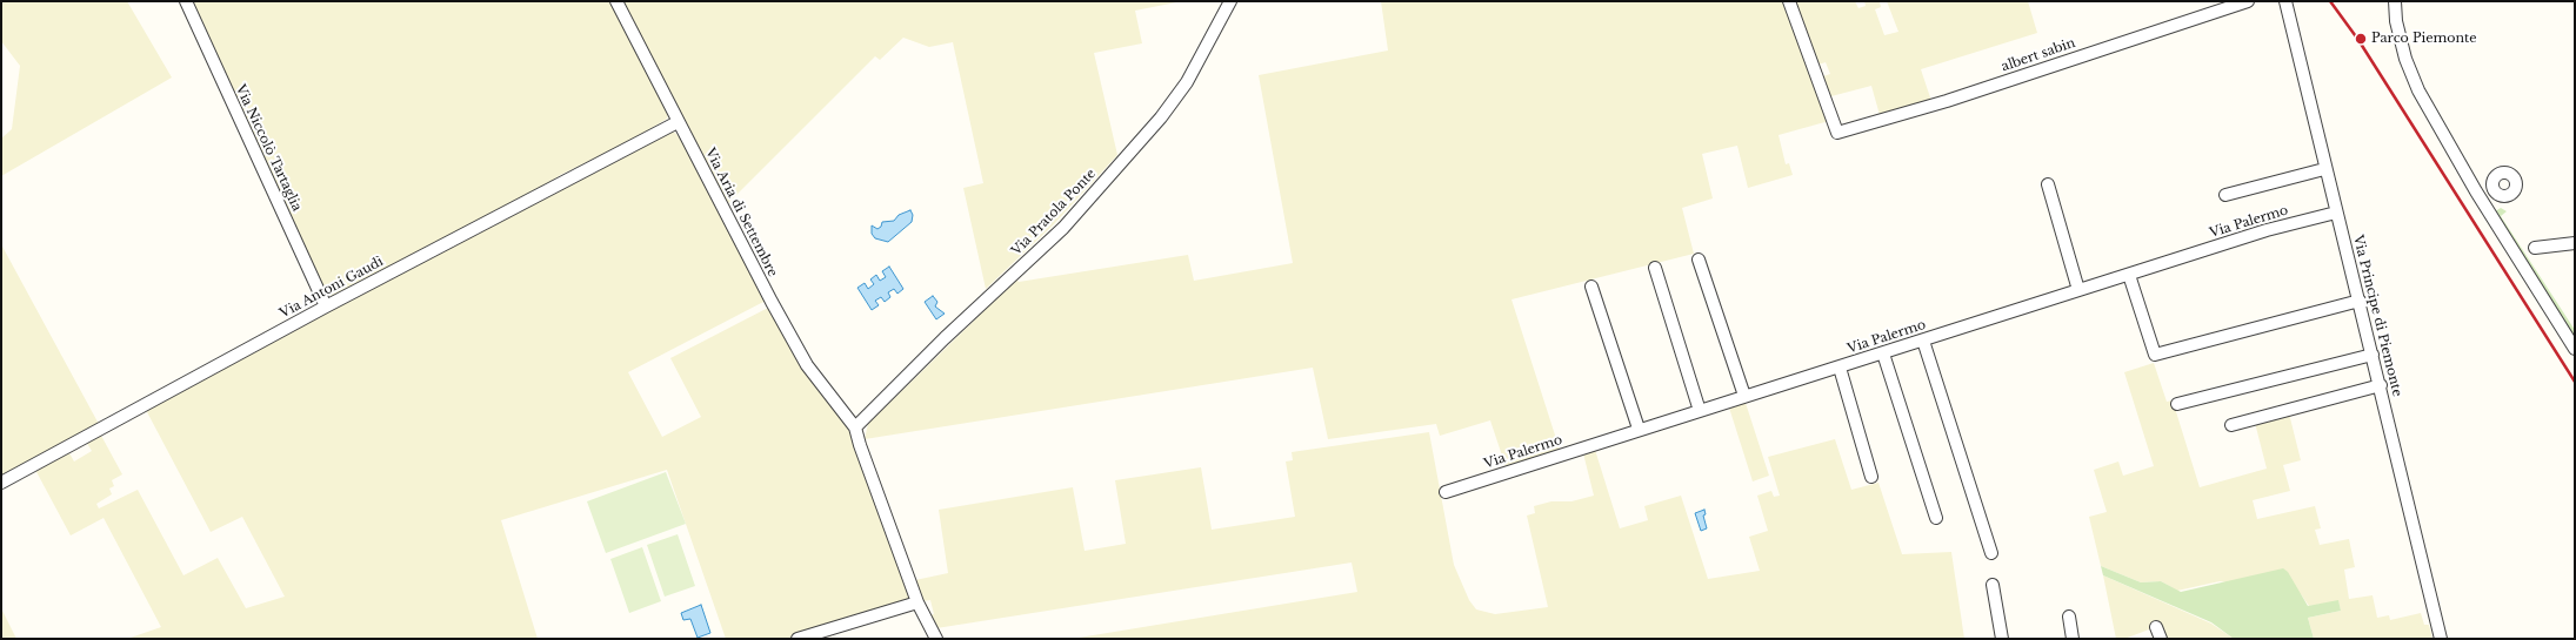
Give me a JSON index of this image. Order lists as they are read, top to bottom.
{
  "streets": {
    "street": [
      "albert sabin",
      "Via Niccolò Tartaglia",
      "Via Aria di Settembre",
      "Via Pratola Ponte",
      "Via Palermo",
      "Via Antoni Gaudì",
      "Via Principe di Piemonte"
    ]
  },
  "crossings": [
    ["Via Niccolò Tartaglia", "Via Antoni Gaudì"],
    ["Via Aria di Settembre", "Via Pratola Ponte"],
    ["Via Aria di Settembre", "Via Antoni Gaudì"],
    ["Via Palermo", "Via Principe di Piemonte"]
  ],
  "places": ["Parco Piemonte"]
}
